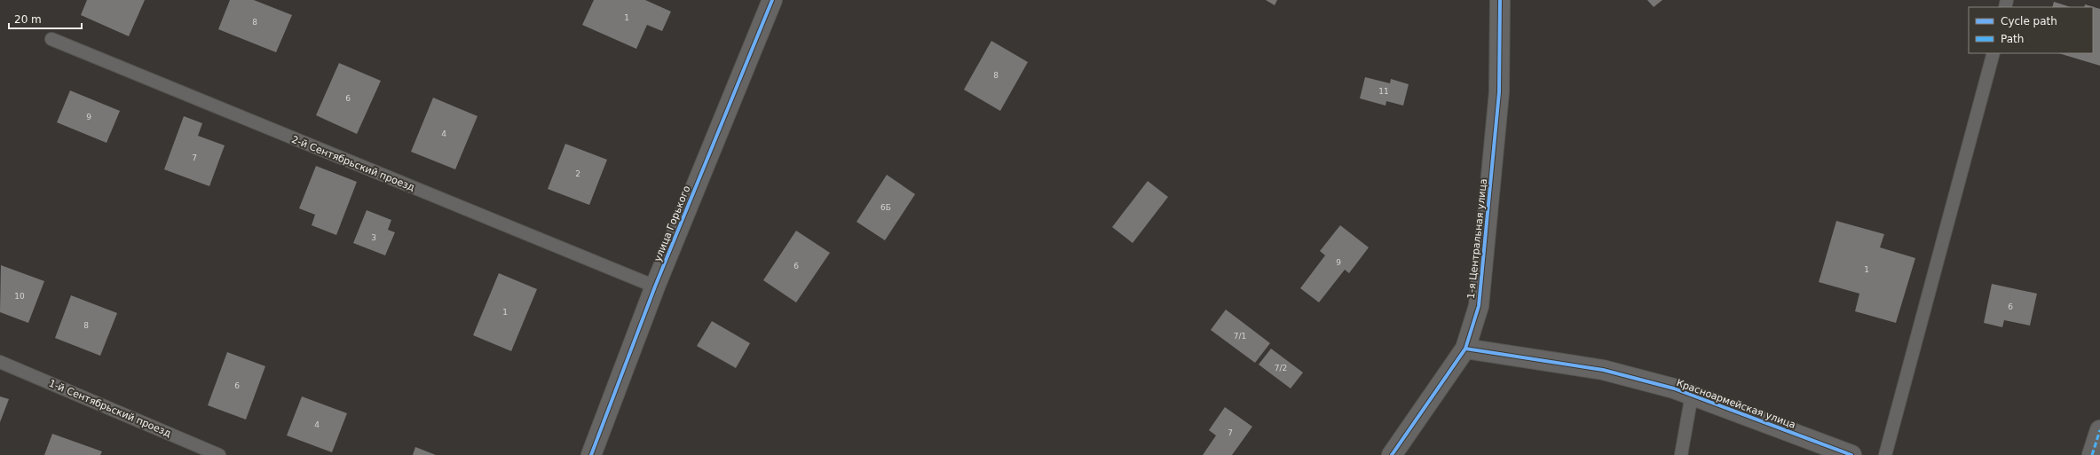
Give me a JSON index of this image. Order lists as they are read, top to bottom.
{
  "streets": {
    "street": ["улица Горького", "1-я Центральная улица", "Красноармейская улица"],
    "lane": ["2-й Сентябрьский проезд", "1-й Сентябрьский проезд"]
  },
  "crossings": [
    ["2-й Сентябрьский проезд", "улица Горького"],
    ["1-я Центральная улица", "Красноармейская улица"]
  ],
  "house_numbers": [
    "1",
    "8",
    "8",
    "11",
    "6",
    "9",
    "4",
    "7",
    "2",
    "6Б",
    "3",
    "9",
    "6",
    "1",
    "10",
    "6",
    "1",
    "8",
    "7/1",
    "7/2",
    "6",
    "4",
    "7"
  ],
  "legend": ["Cycle path", "Path"],
  "scale_bar": "20 m"
}
